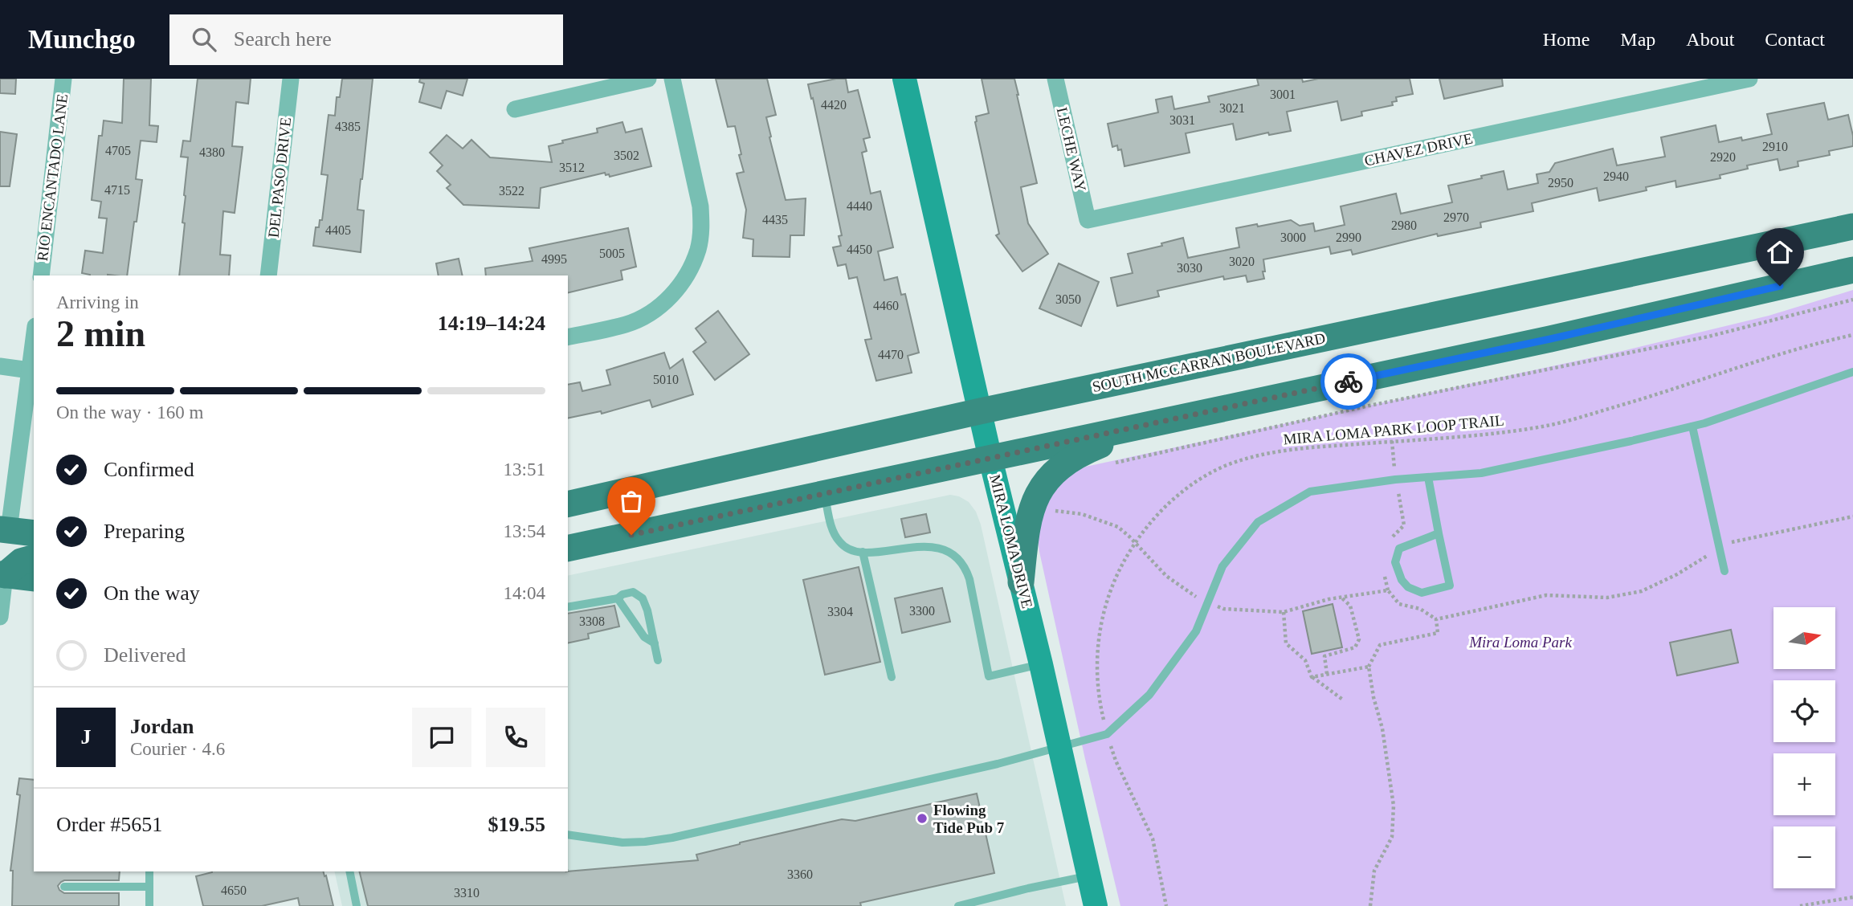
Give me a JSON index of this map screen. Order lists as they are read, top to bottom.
{
  "streets": {
    "main road": ["SOUTH MCCARRAN BOULEVARD", "MIRA LOMA DRIVE"],
    "street": [
      "LECHE WAY",
      "CHAVEZ DRIVE",
      "RIO ENCANTADO LANE",
      "DEL PASO DRIVE"
    ],
    "path": ["MIRA LOMA PARK LOOP TRAIL"]
  },
  "crossings": [
    ["LECHE WAY", "CHAVEZ DRIVE"],
    ["SOUTH MCCARRAN BOULEVARD", "MIRA LOMA DRIVE"]
  ],
  "parks": ["Mira Loma Park"],
  "places": ["Flowing Tide Pub 7"],
  "house_numbers": [
    "3001",
    "4420",
    "3021",
    "3031",
    "4385",
    "2910",
    "4705",
    "4380",
    "3502",
    "2920",
    "3512",
    "2940",
    "2950",
    "4715",
    "3522",
    "4440",
    "2970",
    "4435",
    "2980",
    "4405",
    "3000",
    "2990",
    "4450",
    "5005",
    "4995",
    "3020",
    "3030",
    "3050",
    "4460",
    "4470",
    "5010",
    "3300",
    "3304",
    "3308",
    "3360",
    "4650",
    "3310"
  ],
  "north": "right",
  "page": {
    "header": "Munchgo",
    "search": "Search here",
    "nav": [
      "Home",
      "Map",
      "About",
      "Contact"
    ],
    "heading": ["2 min", "Arriving in", "14:19–14:24"],
    "panel": [
      "Jordan",
      "Courier · 4.6",
      "Order #5651",
      "$19.55"
    ],
    "bar": "On the way · 160 m",
    "list": [
      ["Confirmed", "13:51"],
      ["Preparing", "13:54"],
      ["On the way", "14:04"],
      "Delivered"
    ],
    "map_buttons": ["+", "−"],
    "round": "J"
  }
}
